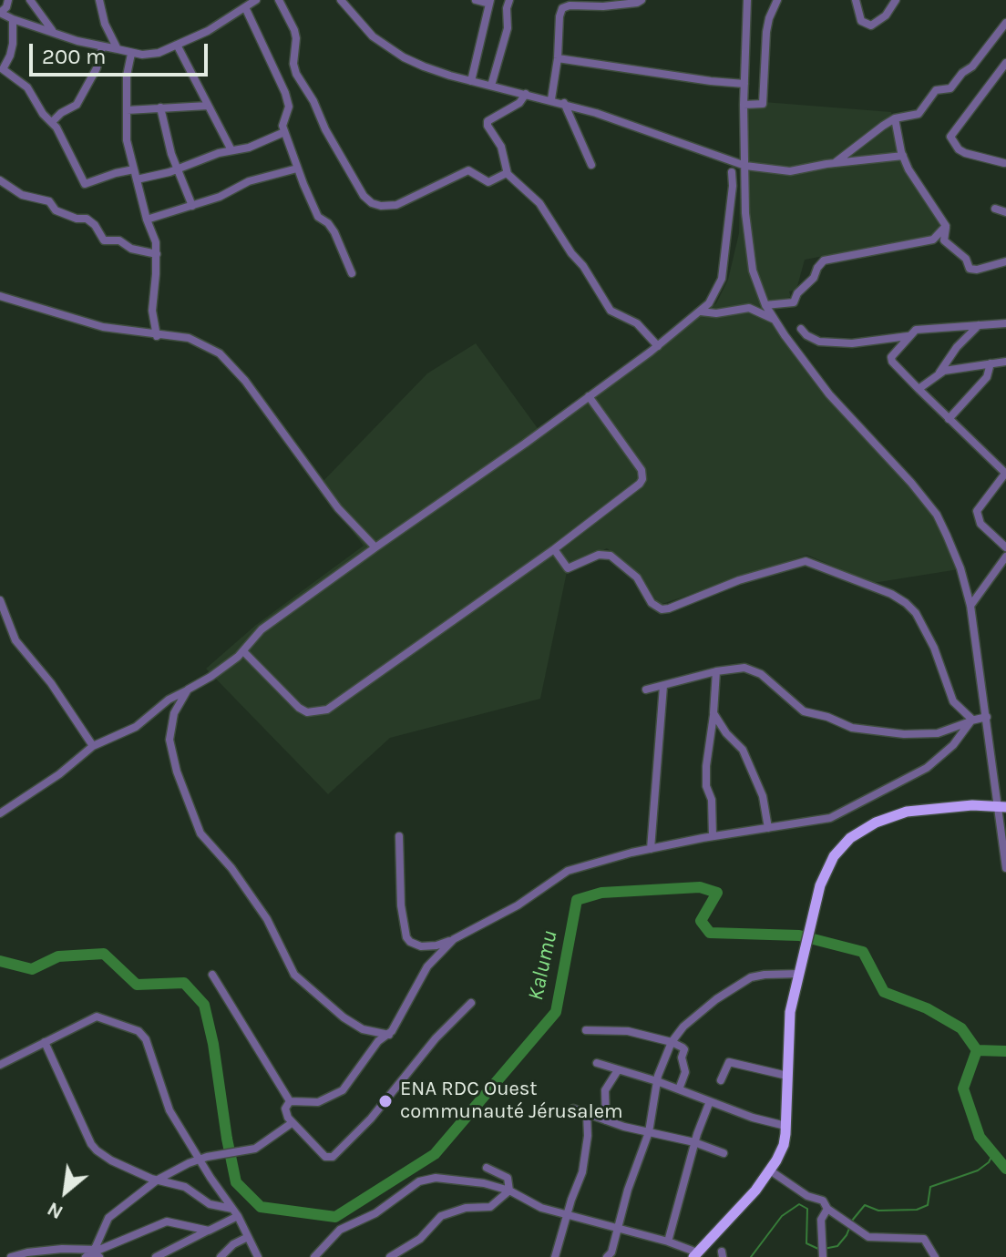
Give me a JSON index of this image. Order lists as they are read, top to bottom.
{
  "water": ["Kalumu"],
  "places": ["ENA RDC Ouest communauté Jérusalem"],
  "scale_bar": "200 m",
  "north": "bottom left"
}
